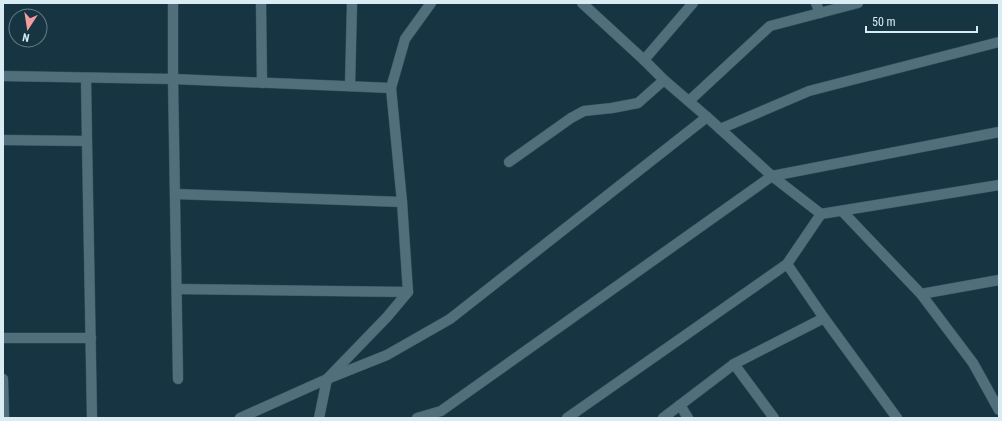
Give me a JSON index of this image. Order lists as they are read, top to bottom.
{
  "scale_bar": "50 m",
  "north": "bottom"
}
